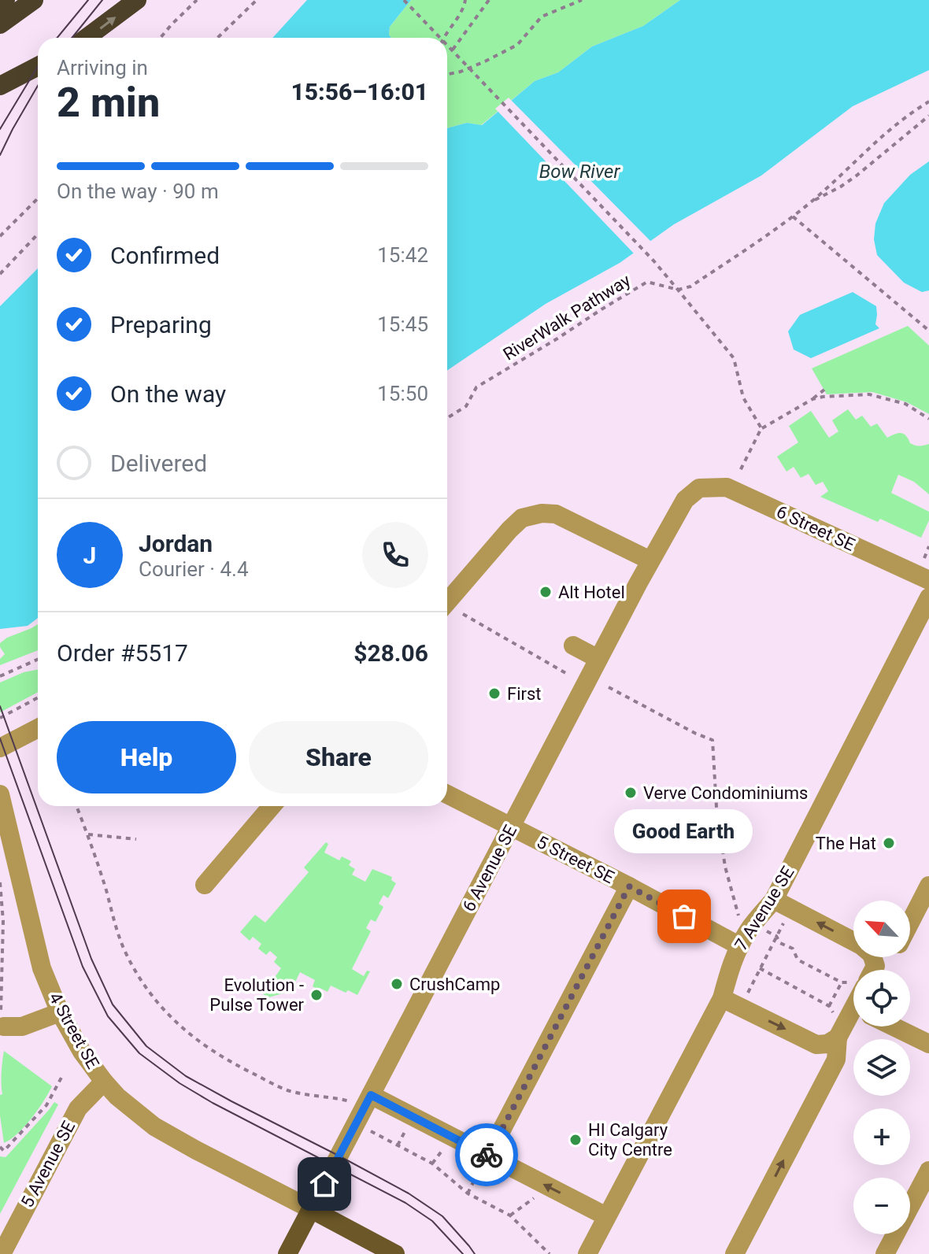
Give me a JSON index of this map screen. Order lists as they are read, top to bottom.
{
  "streets": {
    "main road": ["6 Avenue SE", "4 Street SE"],
    "street": [
      "6 Street SE",
      "5 Street SE",
      "7 Avenue SE",
      "5 Avenue SE"
    ],
    "path": ["RiverWalk Pathway"]
  },
  "crossings": [
    ["6 Street SE", "6 Avenue SE"],
    ["5 Street SE", "6 Avenue SE"],
    ["5 Street SE", "7 Avenue SE"],
    ["6 Avenue SE", "4 Street SE"],
    ["4 Street SE", "5 Avenue SE"]
  ],
  "water": ["Bow River"],
  "places": [
    "Alt Hotel",
    "First",
    "Verve Condominiums",
    "The Hat",
    "Good Earth",
    "CrushCamp",
    "Evolution - Pulse Tower",
    "HI Calgary City Centre"
  ],
  "north": "top left",
  "page": {
    "heading": ["2 min", "Arriving in", "15:56–16:01"],
    "panel": [
      "Jordan",
      "Courier · 4.4",
      "Order #5517",
      "$28.06"
    ],
    "bar": "On the way · 90 m",
    "list": [
      ["Confirmed", "15:42"],
      ["Preparing", "15:45"],
      ["On the way", "15:50"],
      "Delivered"
    ],
    "round": "J",
    "buttons": ["Help", "Share"],
    "bubble": "Good Earth",
    "map_buttons": ["+", "−"]
  }
}
